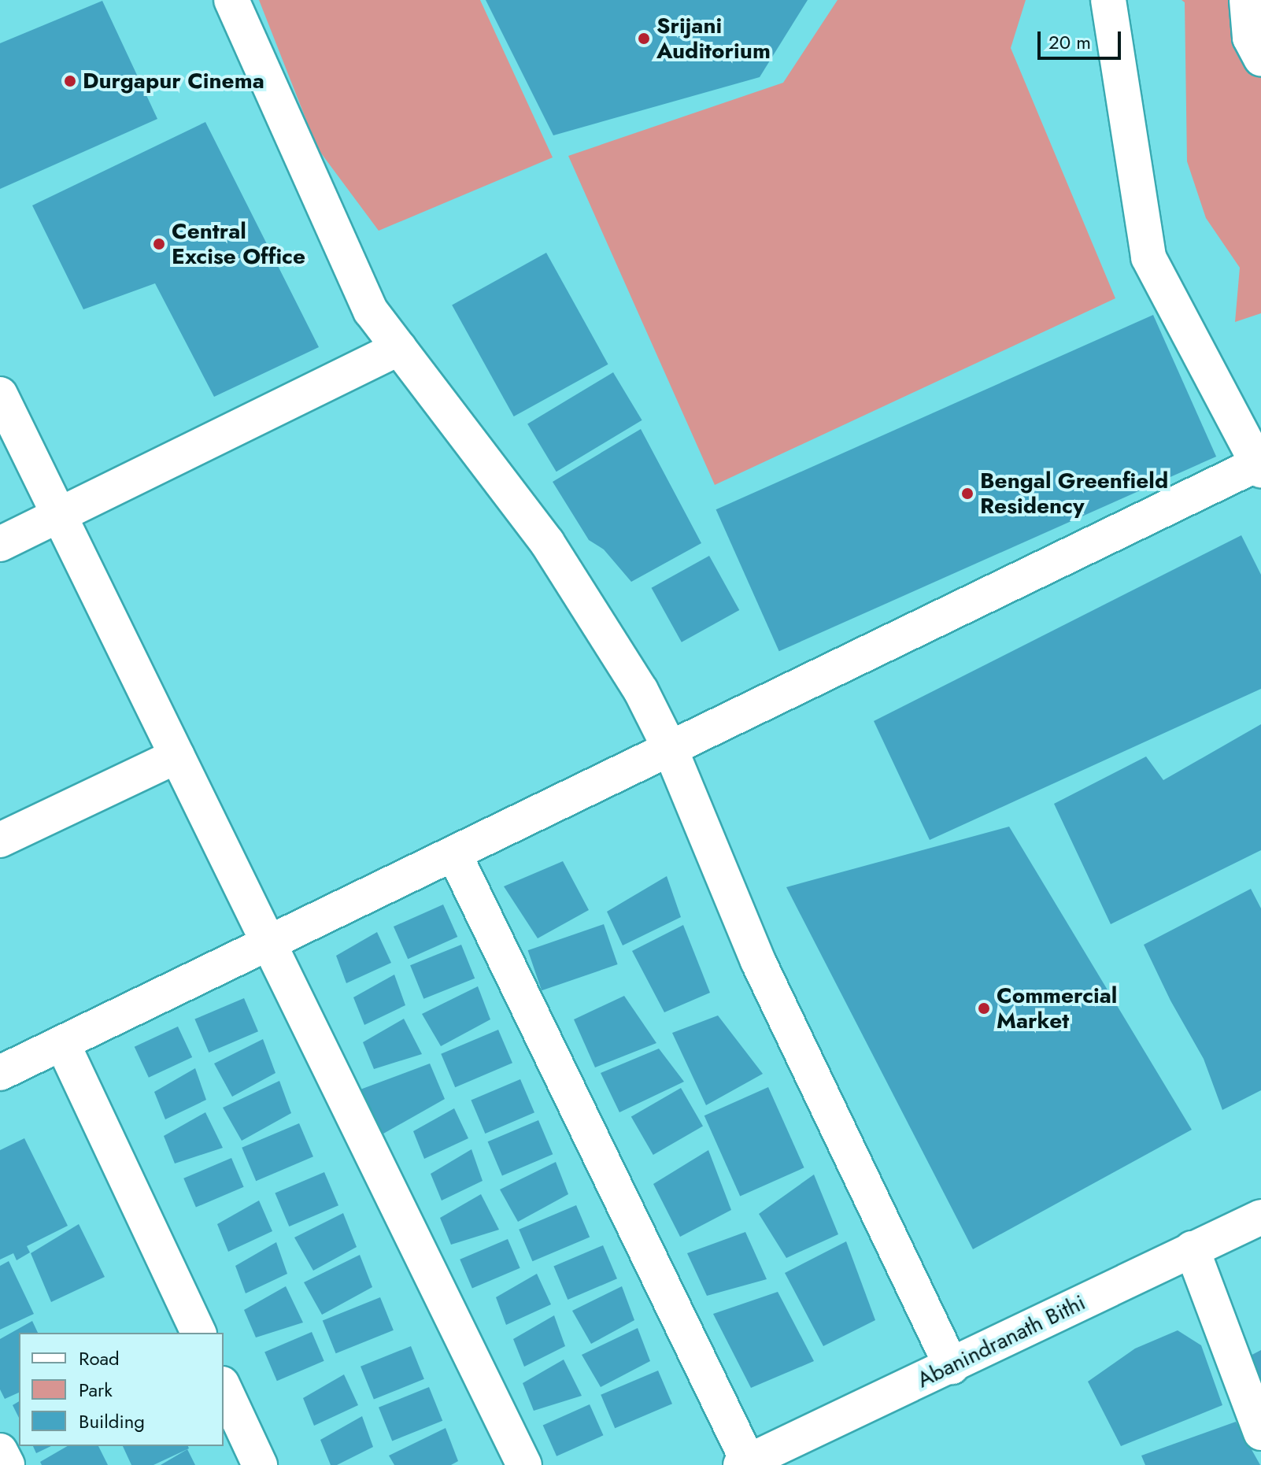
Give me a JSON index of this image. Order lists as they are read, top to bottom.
{
  "streets": {
    "street": ["Abanindranath Bithi"]
  },
  "places": [
    "Srijani Auditorium",
    "Durgapur Cinema",
    "Central Excise Office",
    "Bengal Greenfield Residency",
    "Commercial Market"
  ],
  "legend": ["Road", "Park", "Building"],
  "scale_bar": "20 m"
}
